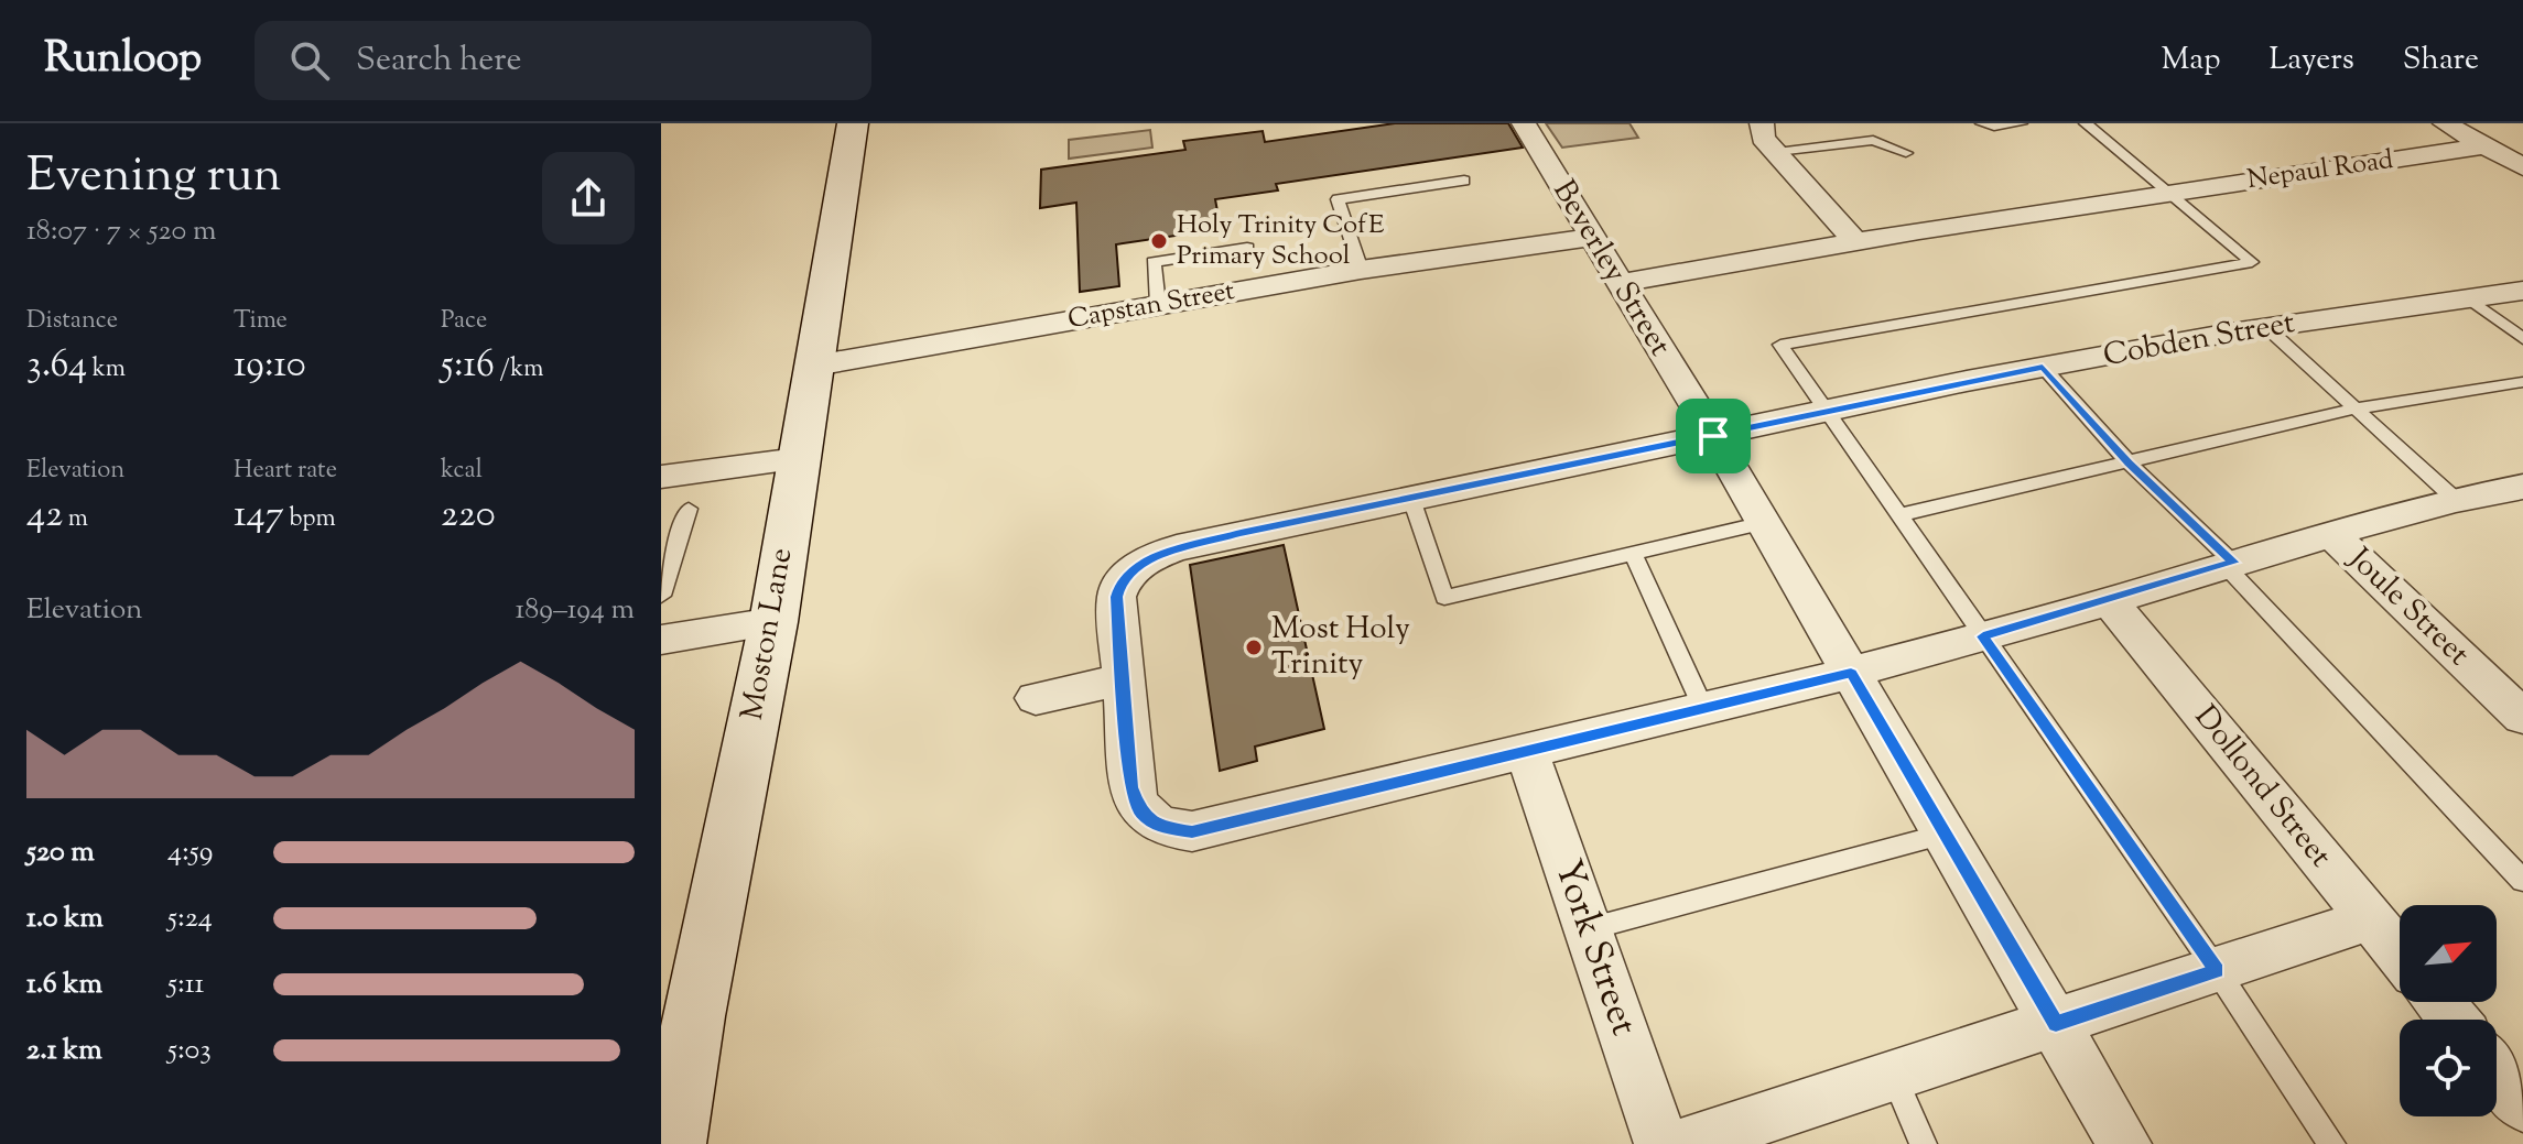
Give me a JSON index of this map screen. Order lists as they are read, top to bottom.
{
  "streets": {
    "street": [
      "Nepaul Road",
      "Beverley Street",
      "Capstan Street",
      "Cobden Street",
      "Joule Street",
      "Moston Lane",
      "Dollond Street",
      "York Street"
    ]
  },
  "crossings": [
    ["Nepaul Road", "Beverley Street"],
    ["Beverley Street", "Capstan Street"],
    ["Beverley Street", "Cobden Street"],
    ["Capstan Street", "Moston Lane"],
    ["Cobden Street", "Joule Street"],
    ["Cobden Street", "Dollond Street"],
    ["Cobden Street", "York Street"]
  ],
  "places": ["Holy Trinity CofE Primary School", "Most Holy Trinity"],
  "north": "top right",
  "page": {
    "header": "Runloop",
    "search": "Search here",
    "nav": ["Map", "Layers", "Share"],
    "heading": ["Evening run", "18:07 · 7 × 520 m"],
    "stats": [
      ["Distance", "3.64 km"],
      ["Time", "19:10"],
      ["Pace", "5:16 /km"],
      ["Elevation", "42 m"],
      ["Heart rate", "147 bpm"],
      ["kcal", "220"]
    ],
    "chart": ["Elevation", "189–194 m"],
    "list": [
      {
        "name": "520 m",
        "note": "4:59"
      },
      {
        "name": "1.0 km",
        "note": "5:24"
      },
      {
        "name": "1.6 km",
        "note": "5:11"
      },
      {
        "name": "2.1 km",
        "note": "5:03"
      }
    ]
  }
}
